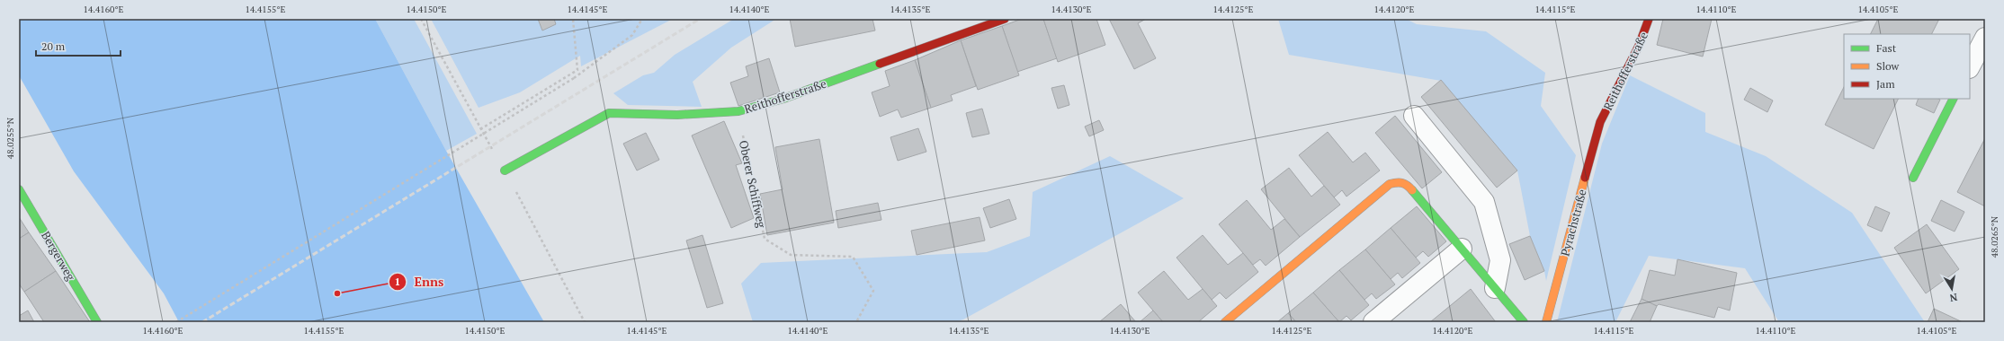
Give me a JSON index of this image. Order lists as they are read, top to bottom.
{
  "streets": {
    "street": ["Reithofferstraße", "Pyrachstraße", "Bergerweg"],
    "path": ["Oberer Schiffweg"]
  },
  "crossings": [
    ["Reithofferstraße", "Oberer Schiffweg"],
    ["Reithofferstraße", "Pyrachstraße"]
  ],
  "places": ["Enns"],
  "legend": ["Fast", "Slow", "Jam"],
  "scale_bar": "20 m",
  "north": "bottom",
  "coordinates": [
    "14.4160°E",
    "14.4155°E",
    "14.4150°E",
    "14.4145°E",
    "14.4140°E",
    "14.4135°E",
    "14.4130°E",
    "14.4125°E",
    "14.4120°E",
    "14.4115°E",
    "14.4110°E",
    "14.4105°E",
    "48.0255°N",
    "48.0265°N"
  ]
}
